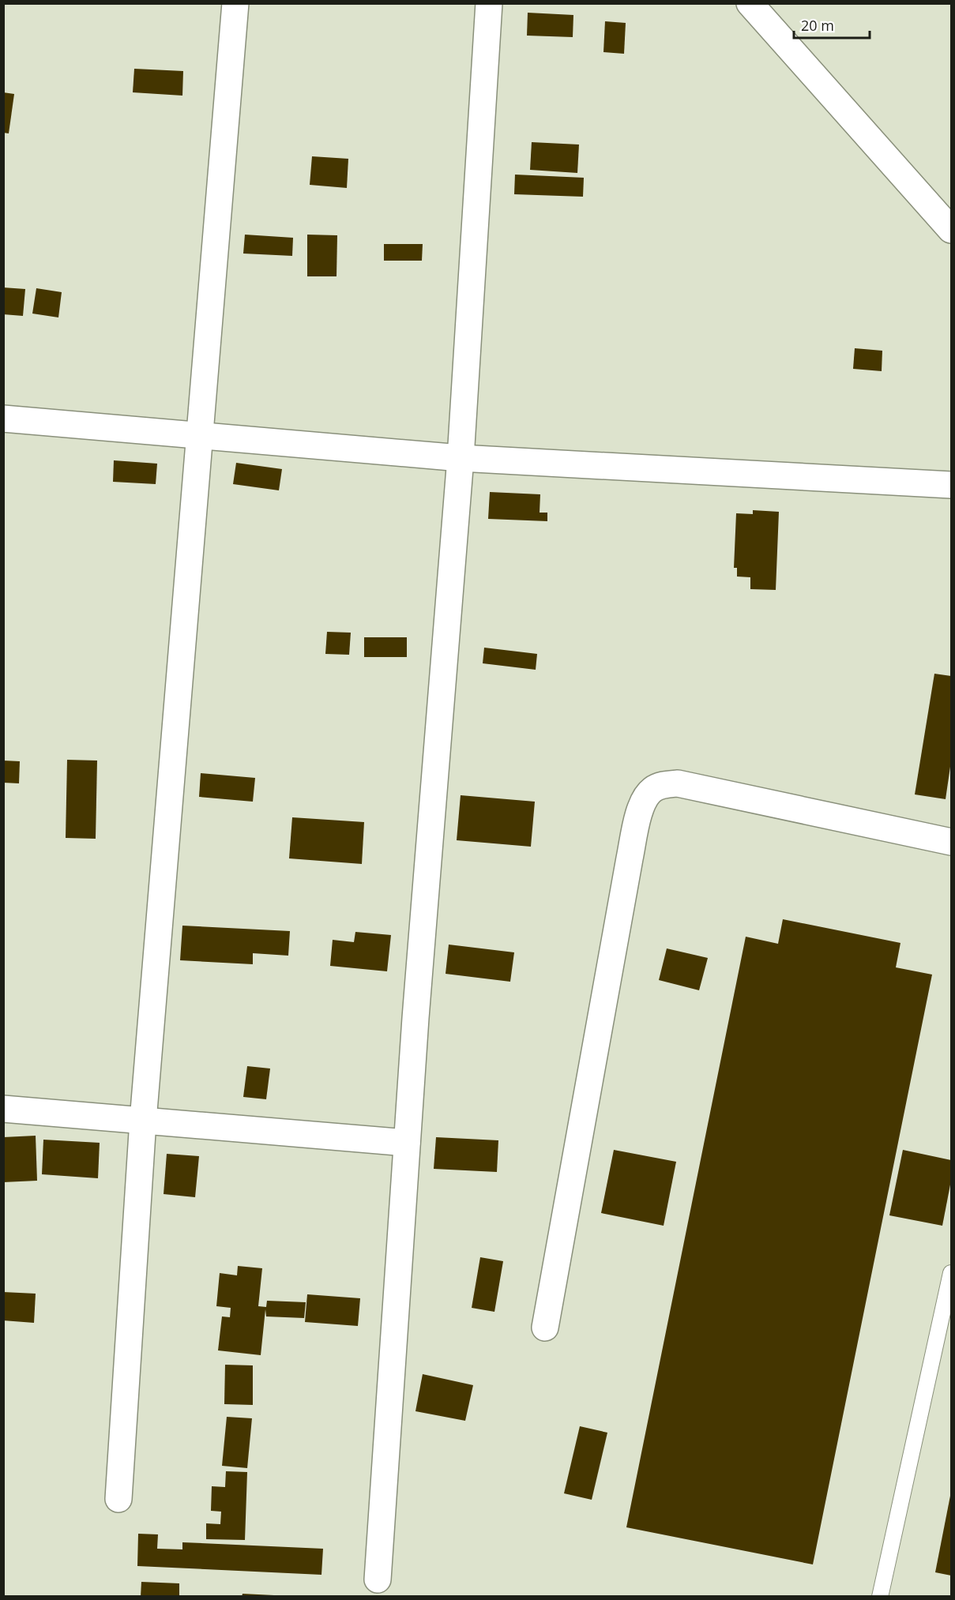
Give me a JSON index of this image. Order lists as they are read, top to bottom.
{
  "scale_bar": "20 m"
}
